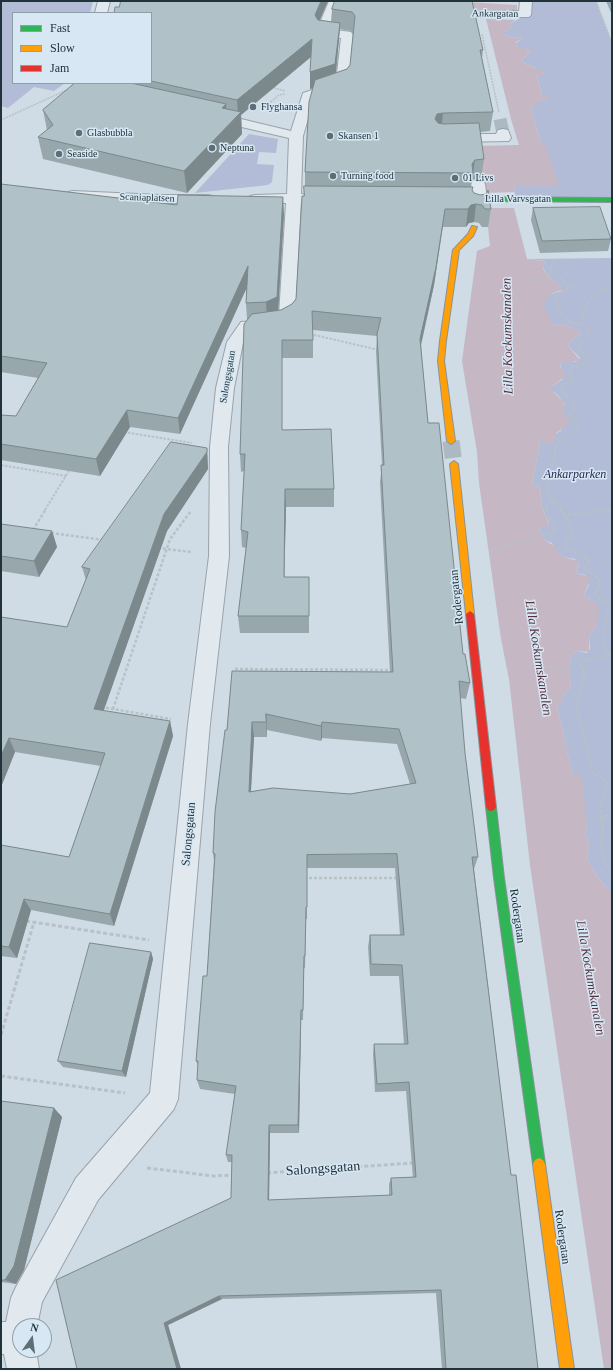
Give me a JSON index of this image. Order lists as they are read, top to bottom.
{
  "streets": {
    "street": [
      "Ankargatan",
      "Scaniaplatsen",
      "Lilla Varvsgatan",
      "Salongsgatan",
      "Rodergatan"
    ]
  },
  "water": ["Lilla Kockumskanalen"],
  "parks": ["Ankarparken"],
  "places": [
    "Flyghansa",
    "Glasbubbla",
    "Skansen 1",
    "Neptuna",
    "Seaside",
    "Turning food",
    "01 Livs"
  ],
  "legend": ["Fast", "Slow", "Jam"],
  "north": "top"
}
